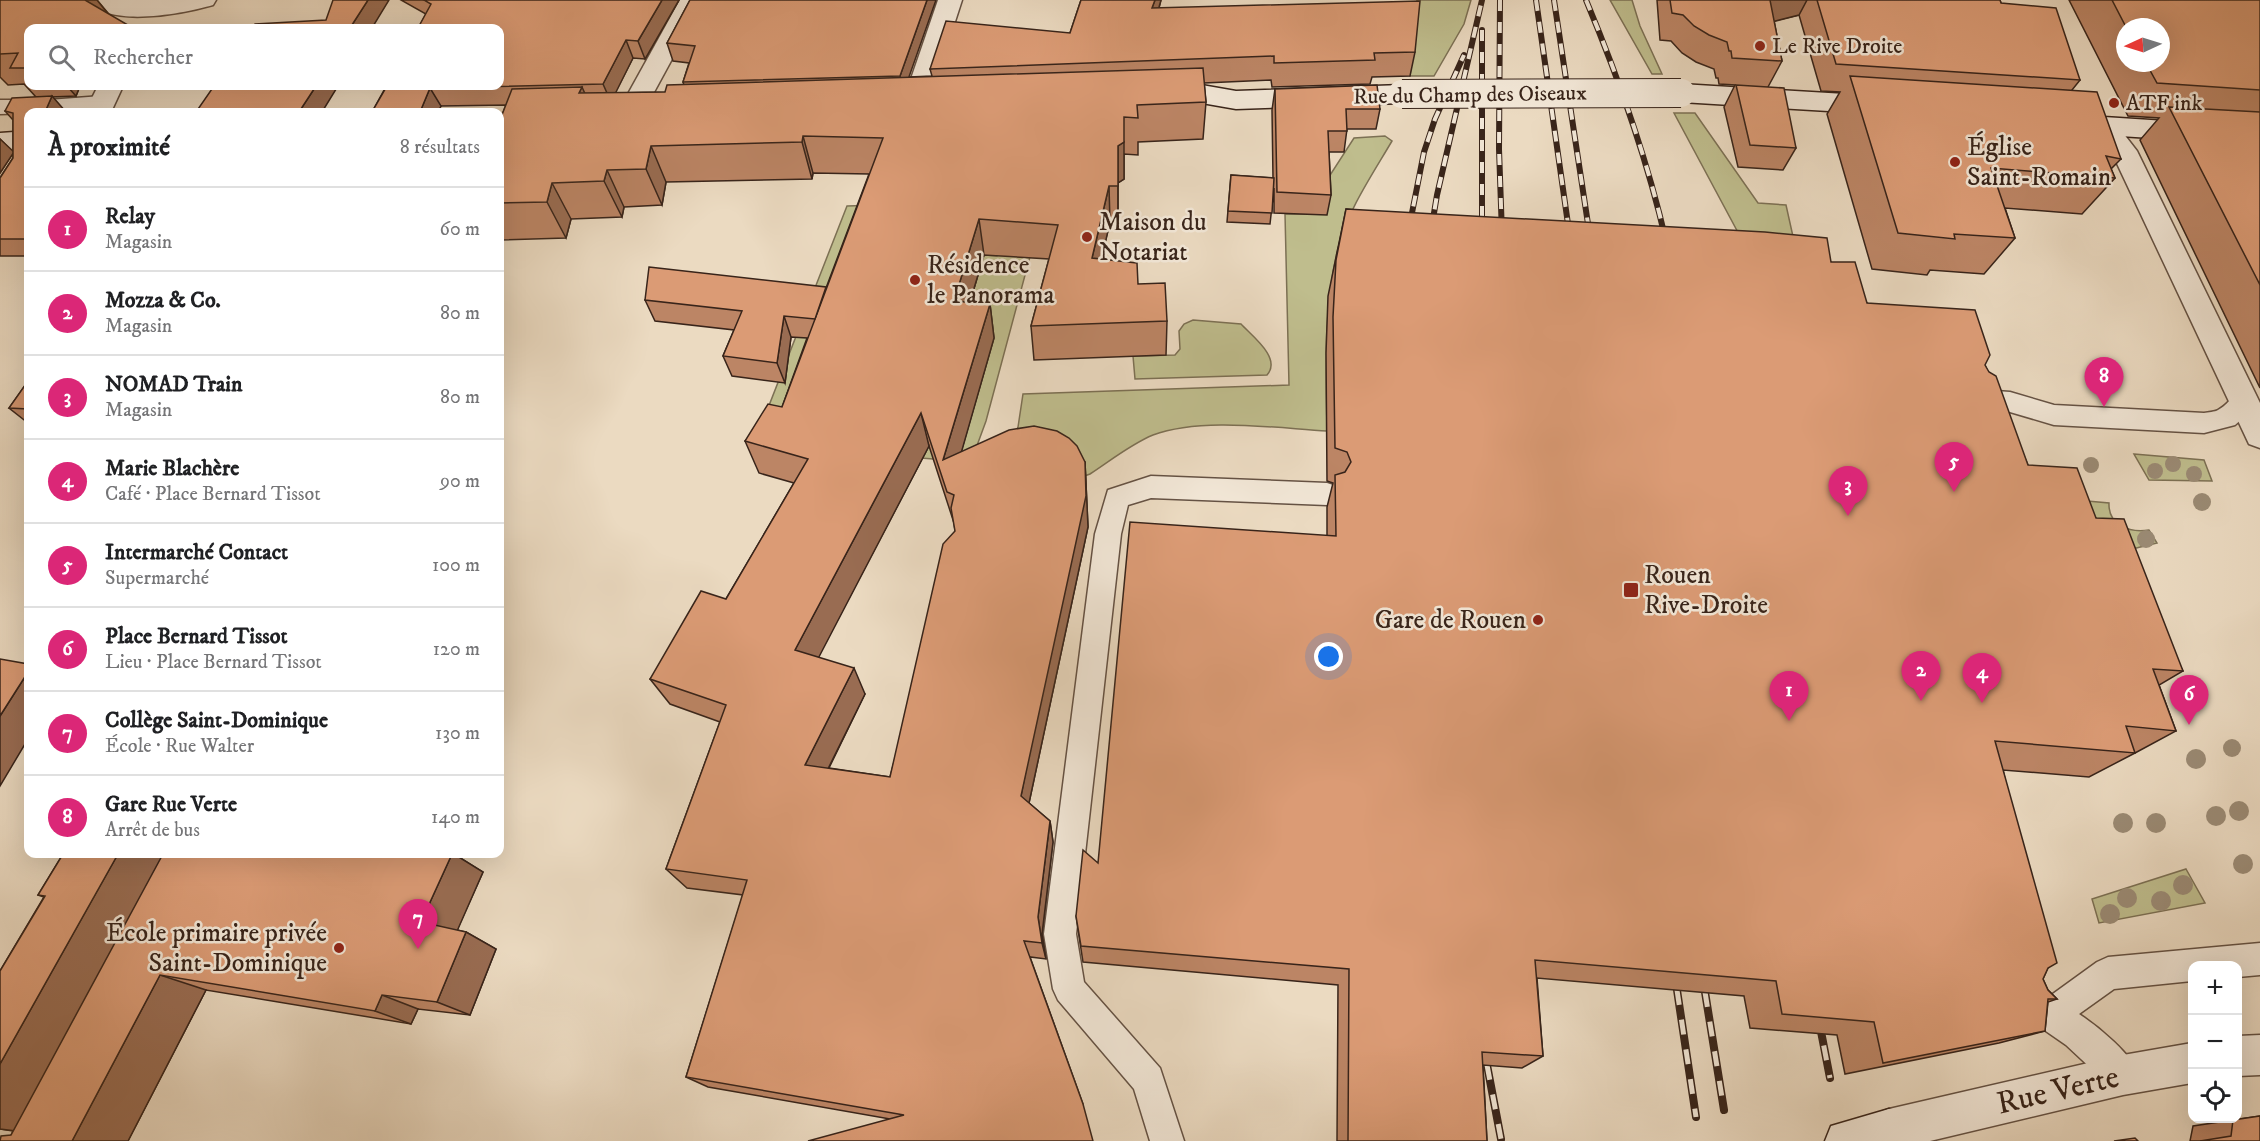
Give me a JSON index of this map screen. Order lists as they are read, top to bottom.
{
  "streets": {
    "street": ["Rue du Champ des Oiseaux", "Rue Verte"]
  },
  "places": {
    "other": [
      "Le Rive Droite",
      "ATF ink",
      "Église Saint-Romain",
      "Maison du Notariat",
      "Résidence le Panorama",
      "Gare de Rouen",
      "École primaire privée Saint-Dominique"
    ],
    "transit": ["Rouen Rive-Droite"]
  },
  "north": "left",
  "page": {
    "search": "Rechercher",
    "heading": ["À proximité", "8 résultats"],
    "list": [
      {
        "mark": "1",
        "name": "Relay",
        "note": "Magasin",
        "value": "60 m"
      },
      {
        "mark": "2",
        "name": "Mozza & Co.",
        "note": "Magasin",
        "value": "80 m"
      },
      {
        "mark": "3",
        "name": "NOMAD Train",
        "note": "Magasin",
        "value": "80 m"
      },
      {
        "mark": "4",
        "name": "Marie Blachère",
        "note": "Café · Place Bernard Tissot",
        "value": "90 m"
      },
      {
        "mark": "5",
        "name": "Intermarché Contact",
        "note": "Supermarché",
        "value": "100 m"
      },
      {
        "mark": "6",
        "name": "Place Bernard Tissot",
        "note": "Lieu · Place Bernard Tissot",
        "value": "120 m"
      },
      {
        "mark": "7",
        "name": "Collège Saint-Dominique",
        "note": "École · Rue Walter",
        "value": "130 m"
      },
      {
        "mark": "8",
        "name": "Gare Rue Verte",
        "note": "Arrêt de bus",
        "value": "140 m"
      }
    ],
    "pins": [
      "8",
      "5",
      "3",
      "2",
      "4",
      "1",
      "6",
      "7"
    ],
    "map_buttons": ["+", "−"]
  }
}
